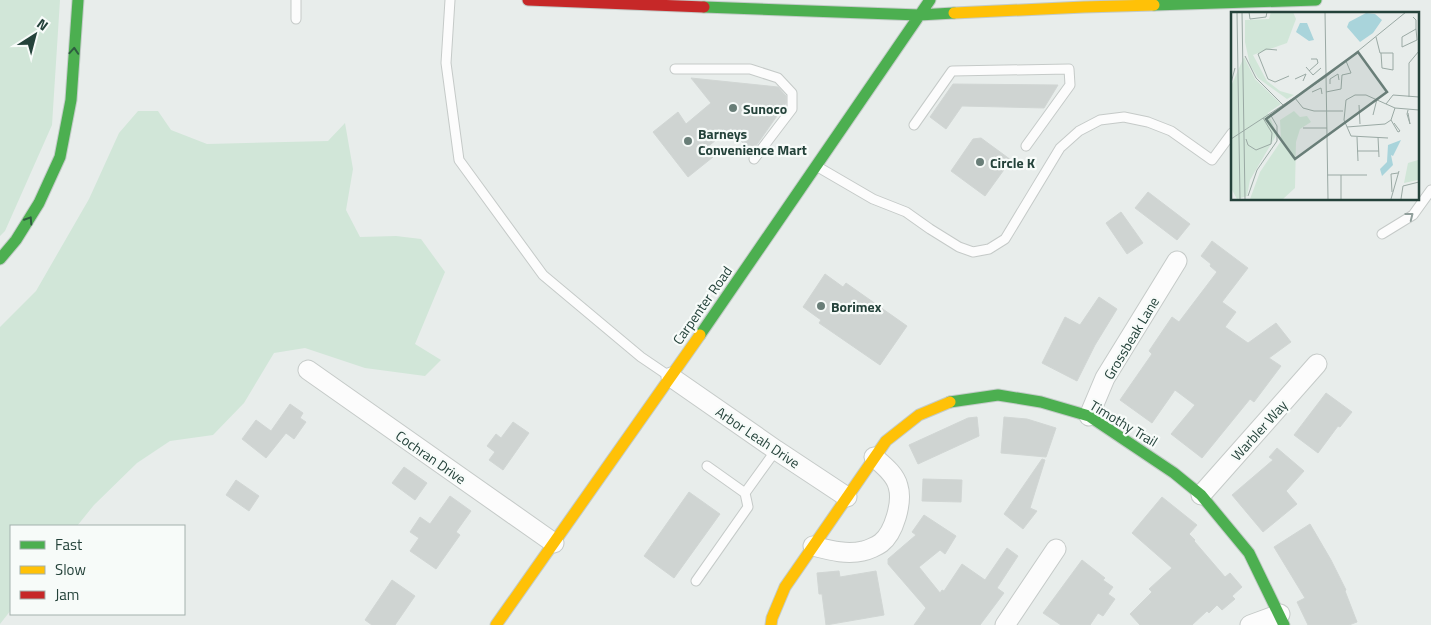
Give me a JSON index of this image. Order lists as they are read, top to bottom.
{
  "streets": {
    "main road": ["Carpenter Road", "Timothy Trail"],
    "street": [
      "Grossbeak Lane",
      "Warbler Way",
      "Arbor Leah Drive",
      "Cochran Drive"
    ]
  },
  "crossings": [
    ["Carpenter Road", "Arbor Leah Drive"],
    ["Carpenter Road", "Cochran Drive"],
    ["Grossbeak Lane", "Timothy Trail"],
    ["Timothy Trail", "Warbler Way"],
    ["Timothy Trail", "Arbor Leah Drive"]
  ],
  "places": [
    "Sunoco",
    "Barneys Convenience Mart",
    "Circle K",
    "Borimex"
  ],
  "legend": ["Fast", "Slow", "Jam"],
  "north": "top right"
}
